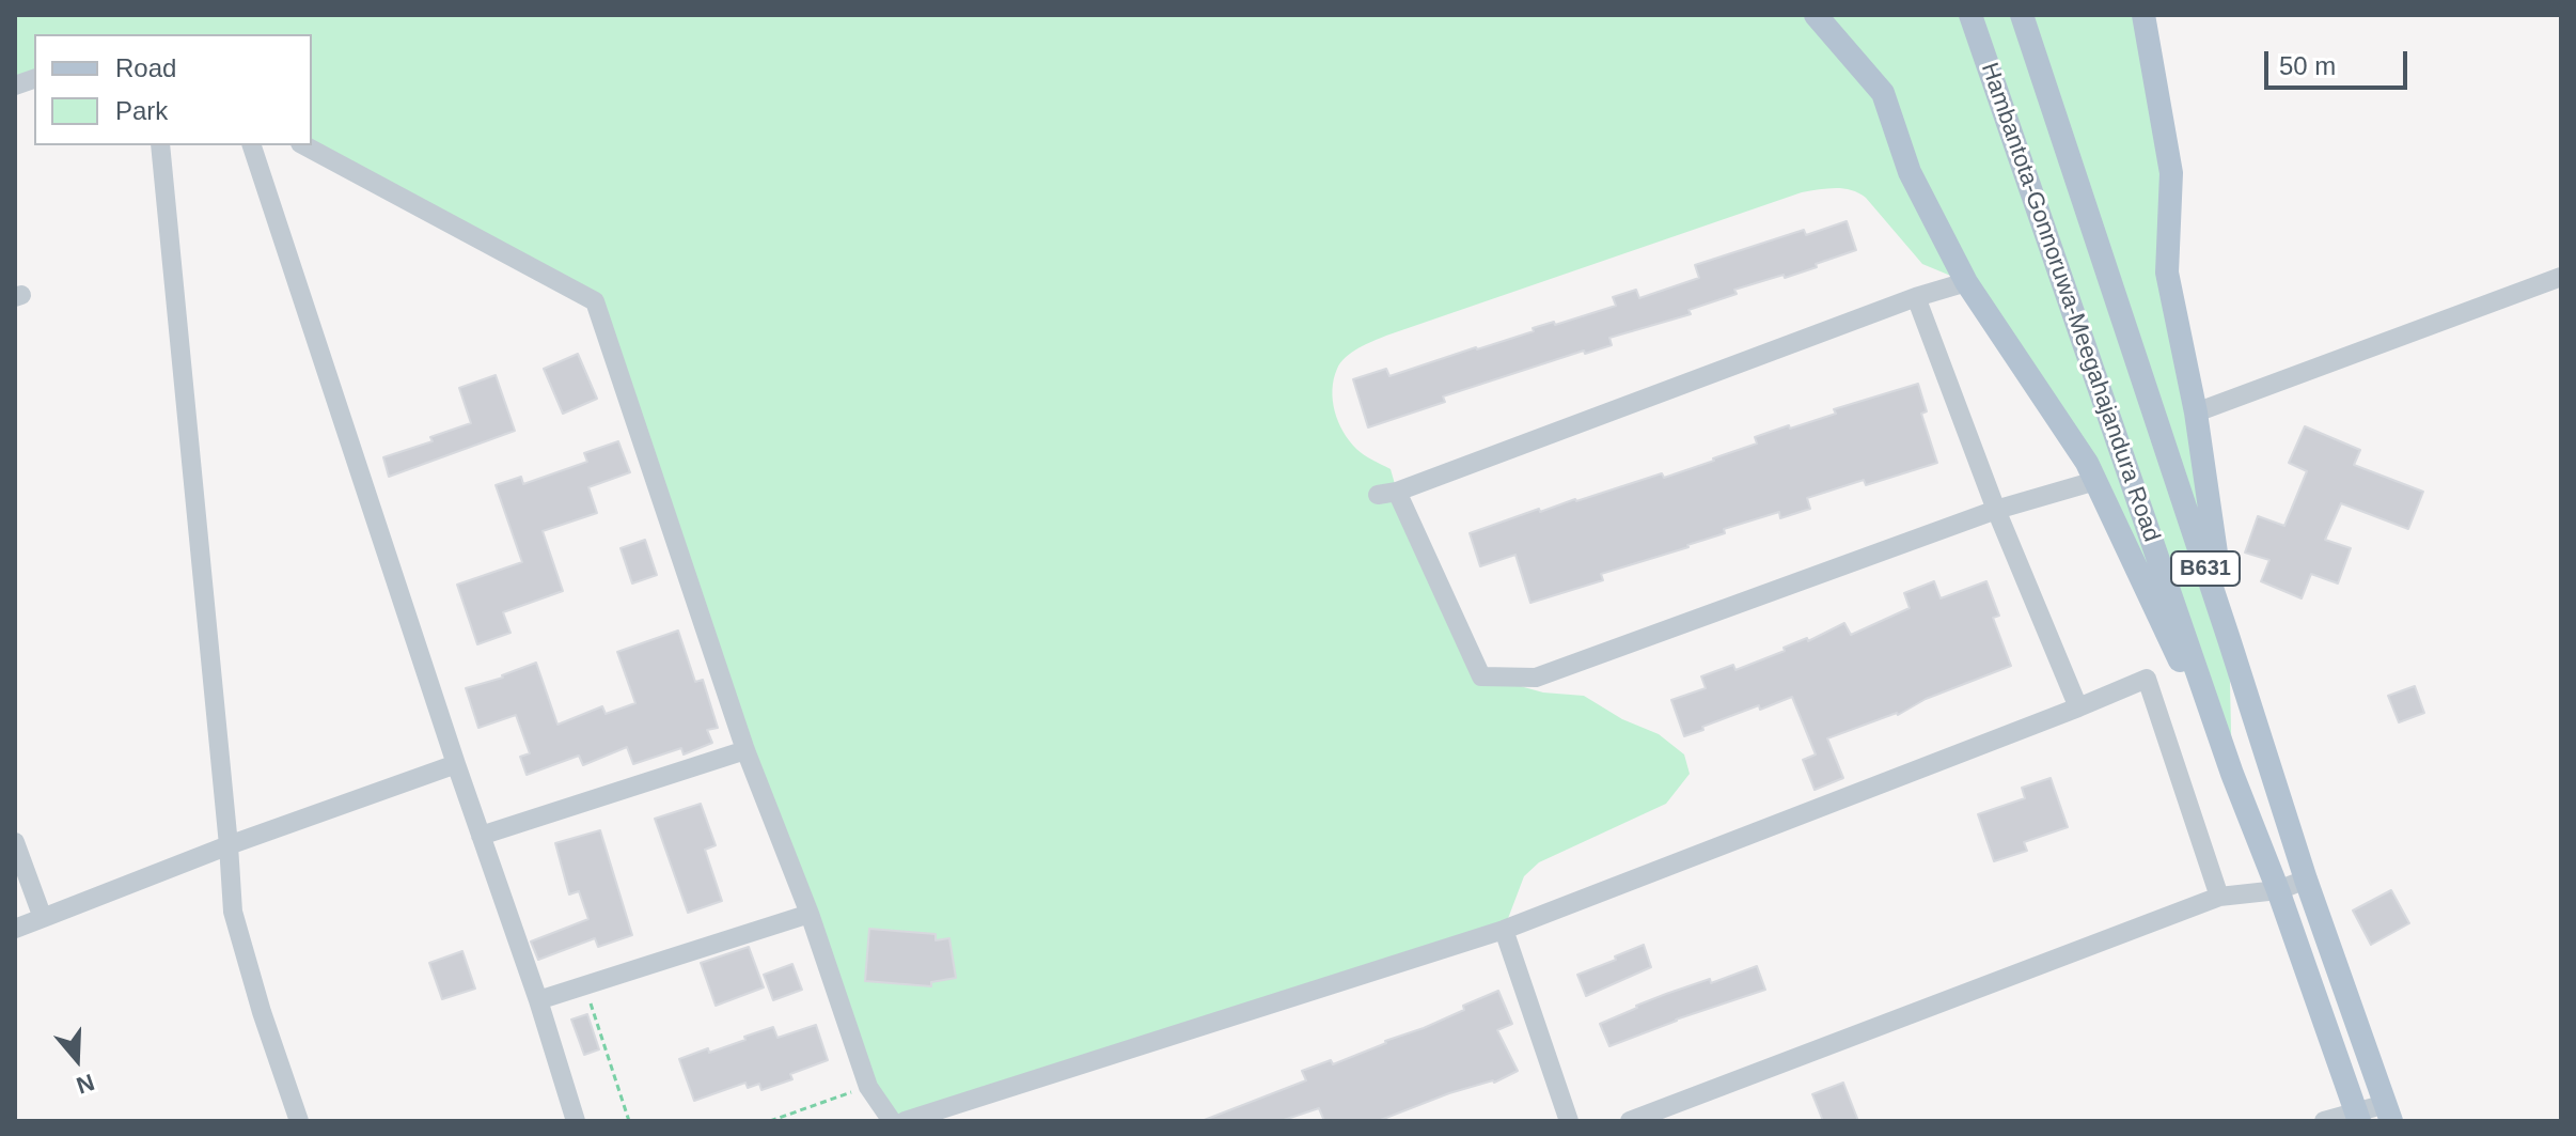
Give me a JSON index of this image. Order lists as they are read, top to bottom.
{
  "streets": {
    "main road": ["Hambantota-Gonnoruwa-Meegahajandura Road", "B631"]
  },
  "legend": ["Road", "Park"],
  "scale_bar": "50 m",
  "north": "bottom"
}
